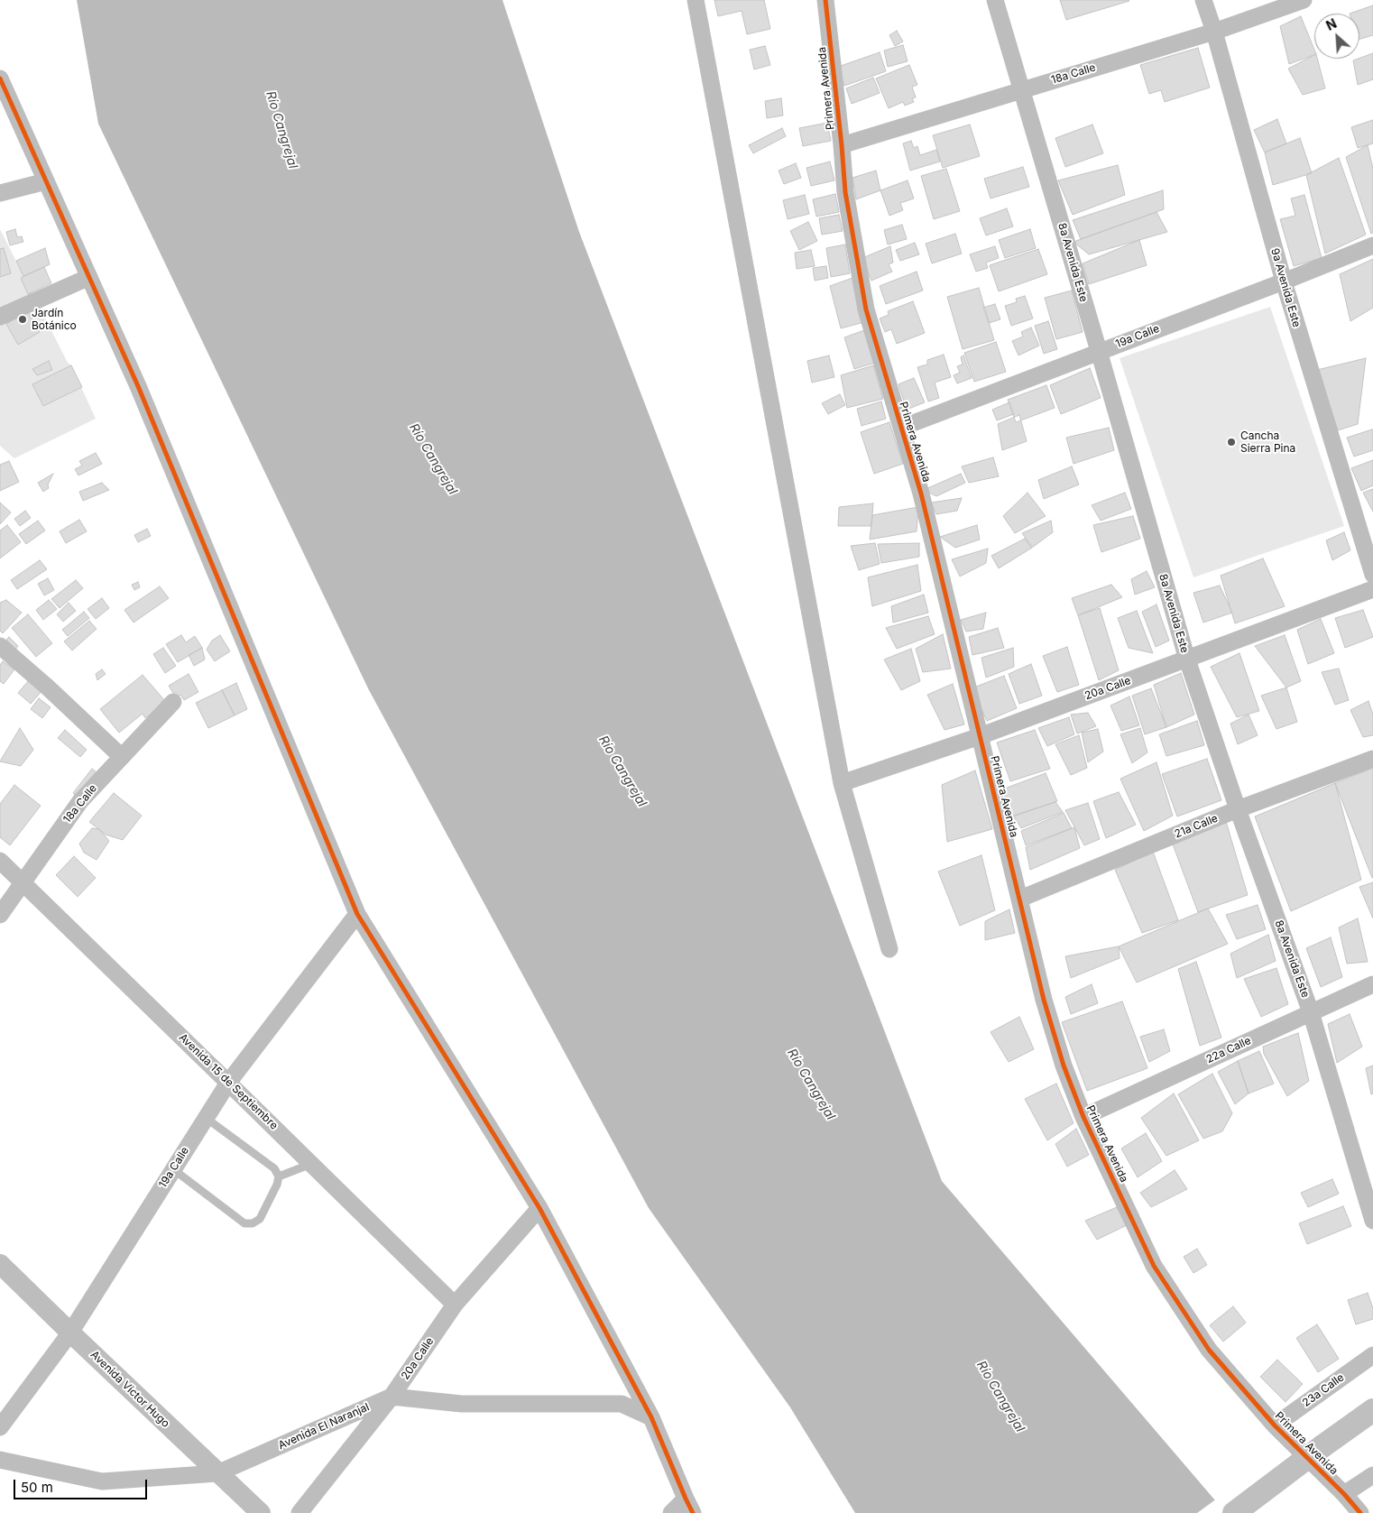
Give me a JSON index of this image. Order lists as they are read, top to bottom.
{
  "streets": {
    "street": [
      "18a Calle",
      "Primera Avenida",
      "8a Avenida Este",
      "9a Avenida Este",
      "19a Calle",
      "20a Calle",
      "21a Calle",
      "22a Calle",
      "Avenida 15 de Septiembre",
      "Avenida Víctor Hugo",
      "23a Calle",
      "Avenida El Naranjal"
    ]
  },
  "crossings": [
    ["18a Calle", "Primera Avenida"],
    ["18a Calle", "8a Avenida Este"],
    ["18a Calle", "9a Avenida Este"],
    ["18a Calle", "Avenida 15 de Septiembre"],
    ["Primera Avenida", "19a Calle"],
    ["Primera Avenida", "20a Calle"],
    ["Primera Avenida", "21a Calle"],
    ["Primera Avenida", "22a Calle"],
    ["Primera Avenida", "23a Calle"],
    ["8a Avenida Este", "19a Calle"],
    ["8a Avenida Este", "20a Calle"],
    ["8a Avenida Este", "21a Calle"],
    ["8a Avenida Este", "22a Calle"],
    ["9a Avenida Este", "19a Calle"],
    ["19a Calle", "Avenida 15 de Septiembre"],
    ["19a Calle", "Avenida Víctor Hugo"],
    ["20a Calle", "Avenida 15 de Septiembre"],
    ["20a Calle", "Avenida El Naranjal"],
    ["Avenida Víctor Hugo", "Avenida El Naranjal"]
  ],
  "water": ["Río Cangrejal"],
  "places": ["Jardín Botánico", "Cancha Sierra Pina"],
  "scale_bar": "50 m",
  "north": "top left"
}
